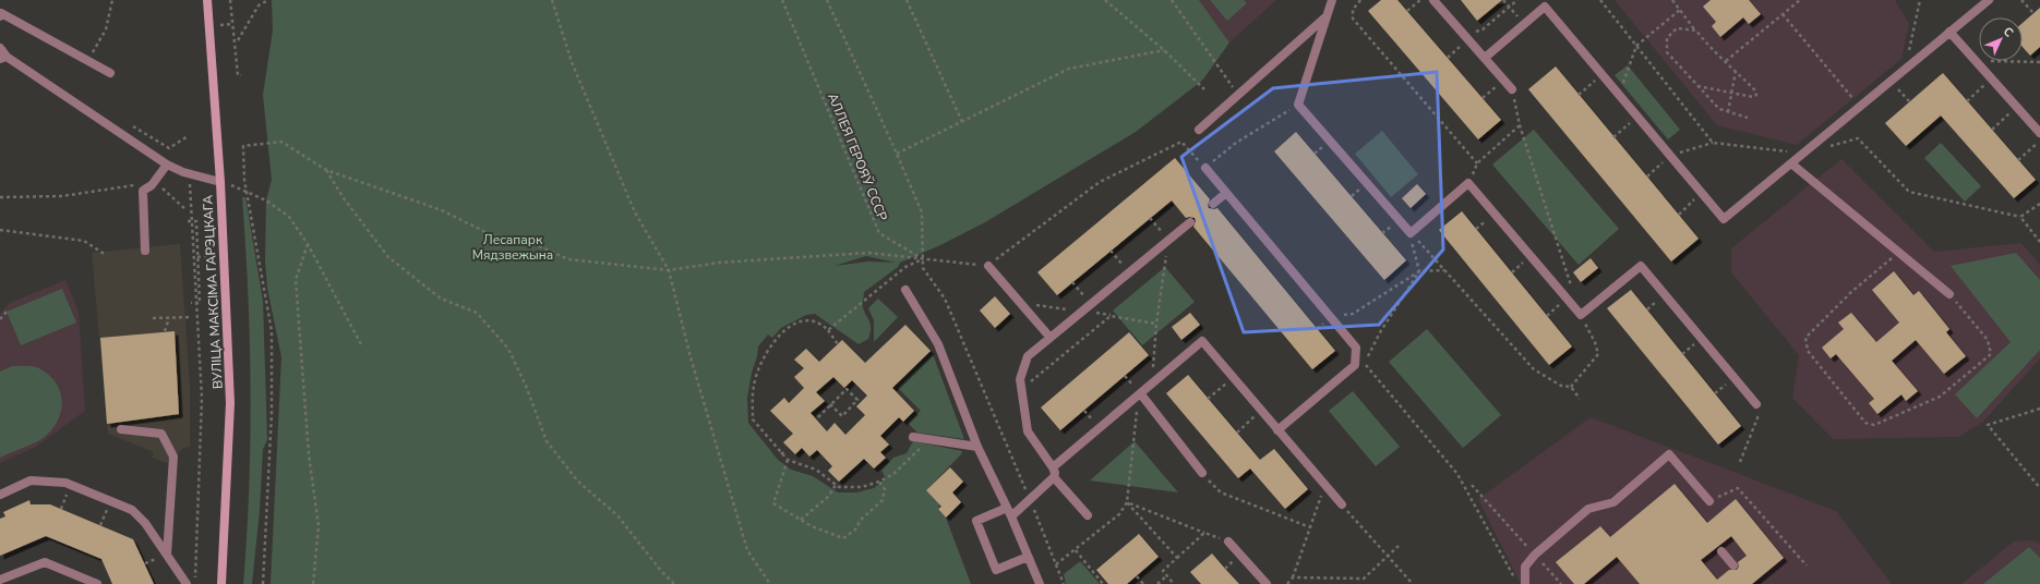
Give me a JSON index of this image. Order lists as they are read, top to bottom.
{
  "streets": {
    "main road": ["ВУЛІЦА МАКСІМА ГАРЭЦКАГА"],
    "path": ["АЛЛЕЯ ГЕРОЯЎ СССР"]
  },
  "parks": ["Лесапарк Мядзвежына"],
  "north": "top right"
}
